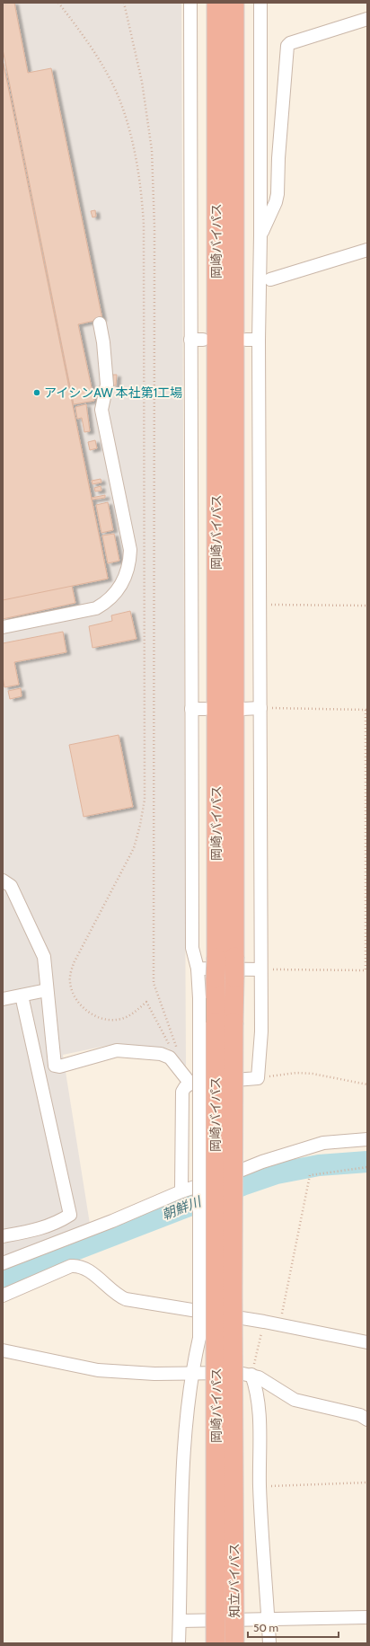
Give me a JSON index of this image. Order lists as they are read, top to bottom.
{
  "streets": {
    "highway": ["岡崎バイパス", "知立バイパス"]
  },
  "crossings": [
    ["岡崎バイパス", "知立バイパス"]
  ],
  "water": ["朝鮮川"],
  "places": ["アイシンAW 本社第1工場"],
  "scale_bar": "50 m"
}
